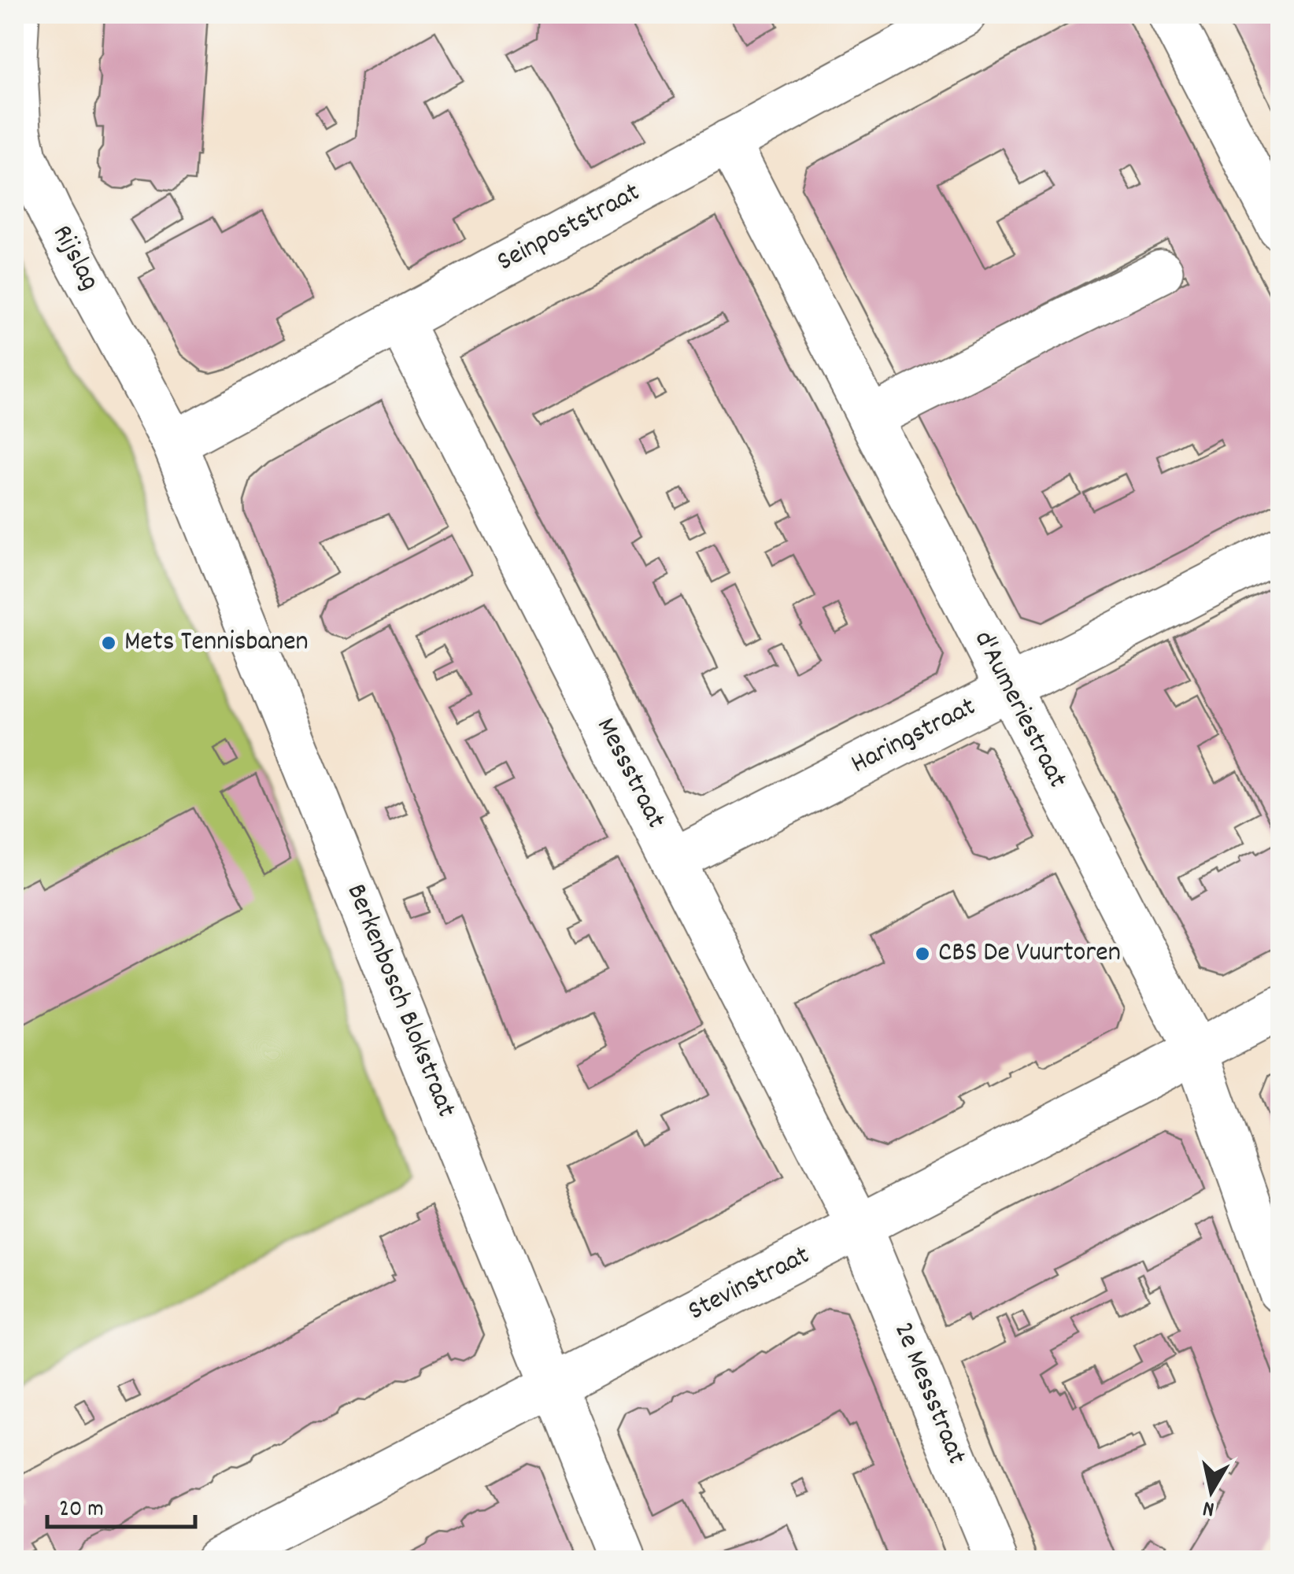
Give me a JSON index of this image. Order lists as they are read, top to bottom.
{
  "streets": {
    "street": [
      "Seinpoststraat",
      "Rijslag",
      "d'Aumeriestraat",
      "Haringstraat",
      "Messstraat",
      "Berkenbosch Blokstraat",
      "Stevinstraat",
      "2e Messstraat"
    ]
  },
  "crossings": [
    ["Seinpoststraat", "Rijslag"],
    ["Seinpoststraat", "d'Aumeriestraat"],
    ["Seinpoststraat", "Messstraat"],
    ["Seinpoststraat", "Berkenbosch Blokstraat"],
    ["Rijslag", "Berkenbosch Blokstraat"],
    ["d'Aumeriestraat", "Haringstraat"],
    ["d'Aumeriestraat", "Stevinstraat"],
    ["Haringstraat", "Messstraat"],
    ["Messstraat", "Stevinstraat"],
    ["Messstraat", "2e Messstraat"],
    ["Berkenbosch Blokstraat", "Stevinstraat"],
    ["Stevinstraat", "2e Messstraat"]
  ],
  "places": ["Mets Tennisbanen", "CBS De Vuurtoren"],
  "scale_bar": "20 m",
  "north": "bottom"
}
